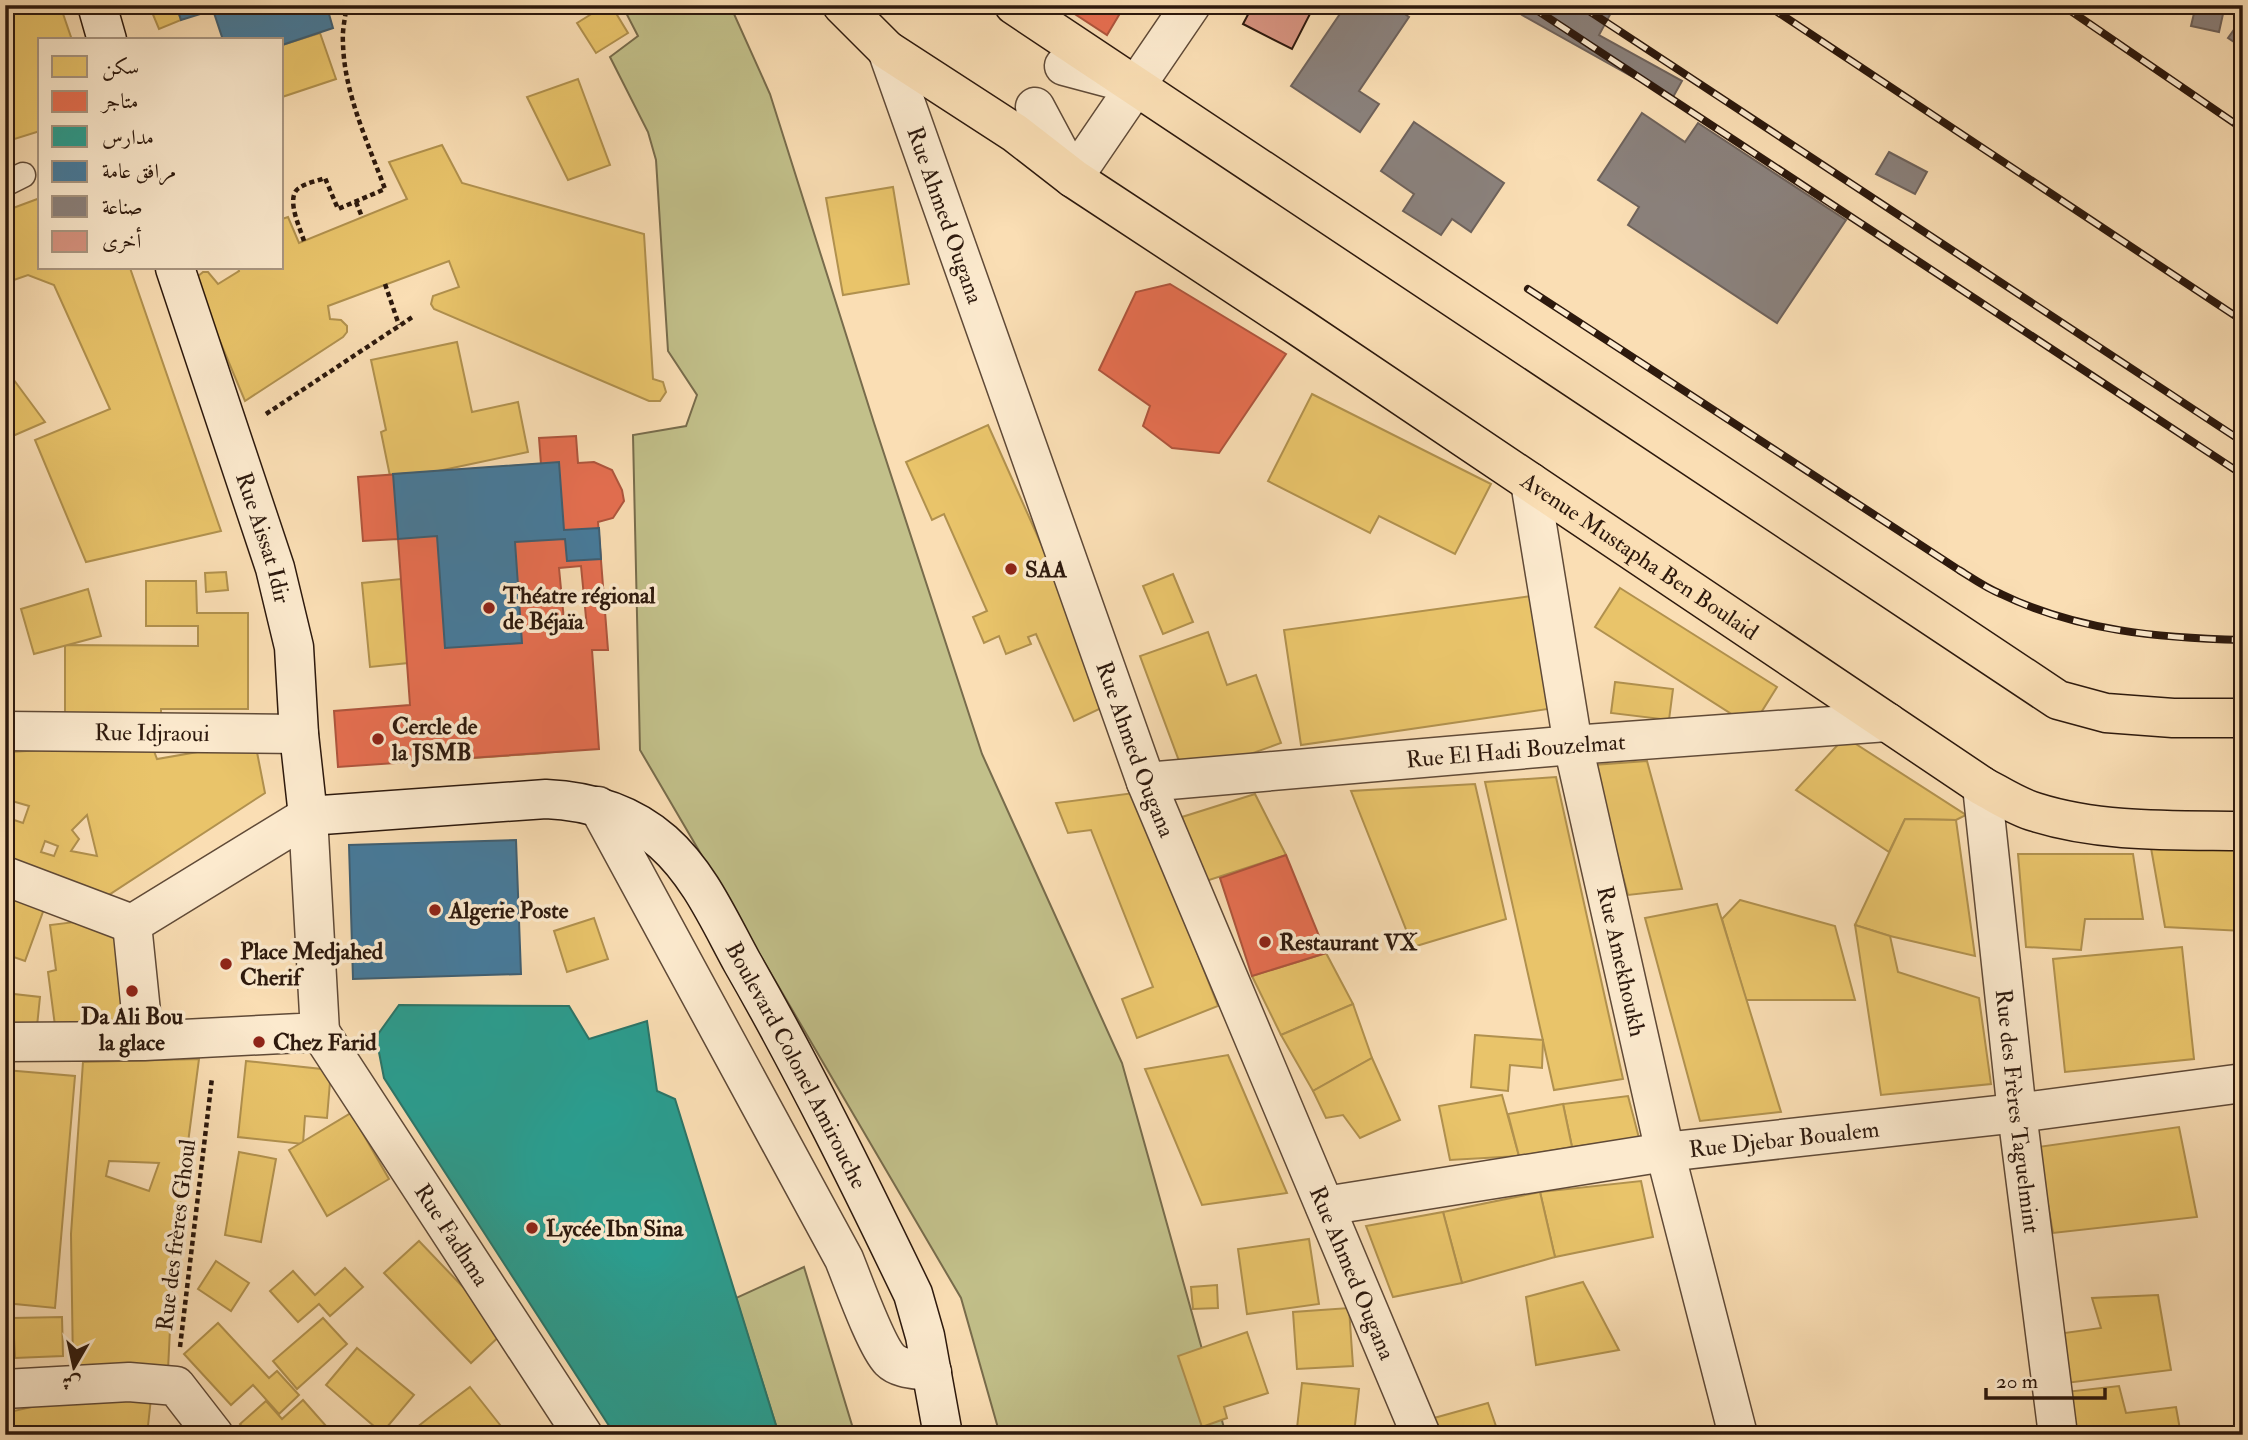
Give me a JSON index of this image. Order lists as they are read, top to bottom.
{
  "streets": {
    "main road": ["Avenue Mustapha Ben Boulaid"],
    "street": [
      "Rue Ahmed Ougana",
      "Rue Aissat Idir",
      "Rue Idjraoui",
      "Rue El Hadi Bouzelmat",
      "Rue Amekhoukh",
      "Boulevard Colonel Amirouche",
      "Rue des Frères Taguelmint",
      "Rue Djebar Boualem",
      "Rue Fadhma"
    ],
    "path": ["Rue des frères Ghoul"]
  },
  "crossings": [
    ["Rue Ahmed Ougana", "Avenue Mustapha Ben Boulaid"],
    ["Rue Ahmed Ougana", "Rue El Hadi Bouzelmat"],
    ["Rue Ahmed Ougana", "Rue Djebar Boualem"],
    ["Rue Aissat Idir", "Rue Idjraoui"],
    ["Rue Aissat Idir", "Boulevard Colonel Amirouche"],
    ["Avenue Mustapha Ben Boulaid", "Rue El Hadi Bouzelmat"],
    ["Avenue Mustapha Ben Boulaid", "Rue Amekhoukh"],
    ["Avenue Mustapha Ben Boulaid", "Rue des Frères Taguelmint"],
    ["Rue El Hadi Bouzelmat", "Rue Amekhoukh"],
    ["Rue Amekhoukh", "Rue Djebar Boualem"],
    ["Rue des Frères Taguelmint", "Rue Djebar Boualem"]
  ],
  "places": [
    "SAA",
    "Théatre régional de Béjaïa",
    "Cercle de la JSMB",
    "Algerie Poste",
    "Restaurant VX",
    "Place Medjahed Cherif",
    "Da Ali Bou la glace",
    "Chez Farid",
    "Lycée Ibn Sina"
  ],
  "legend": [
    "سكن",
    "متاجر",
    "مدارس",
    "مرافق عامة",
    "صناعة",
    "أخرى"
  ],
  "scale_bar": "20 m",
  "north": "bottom"
}
